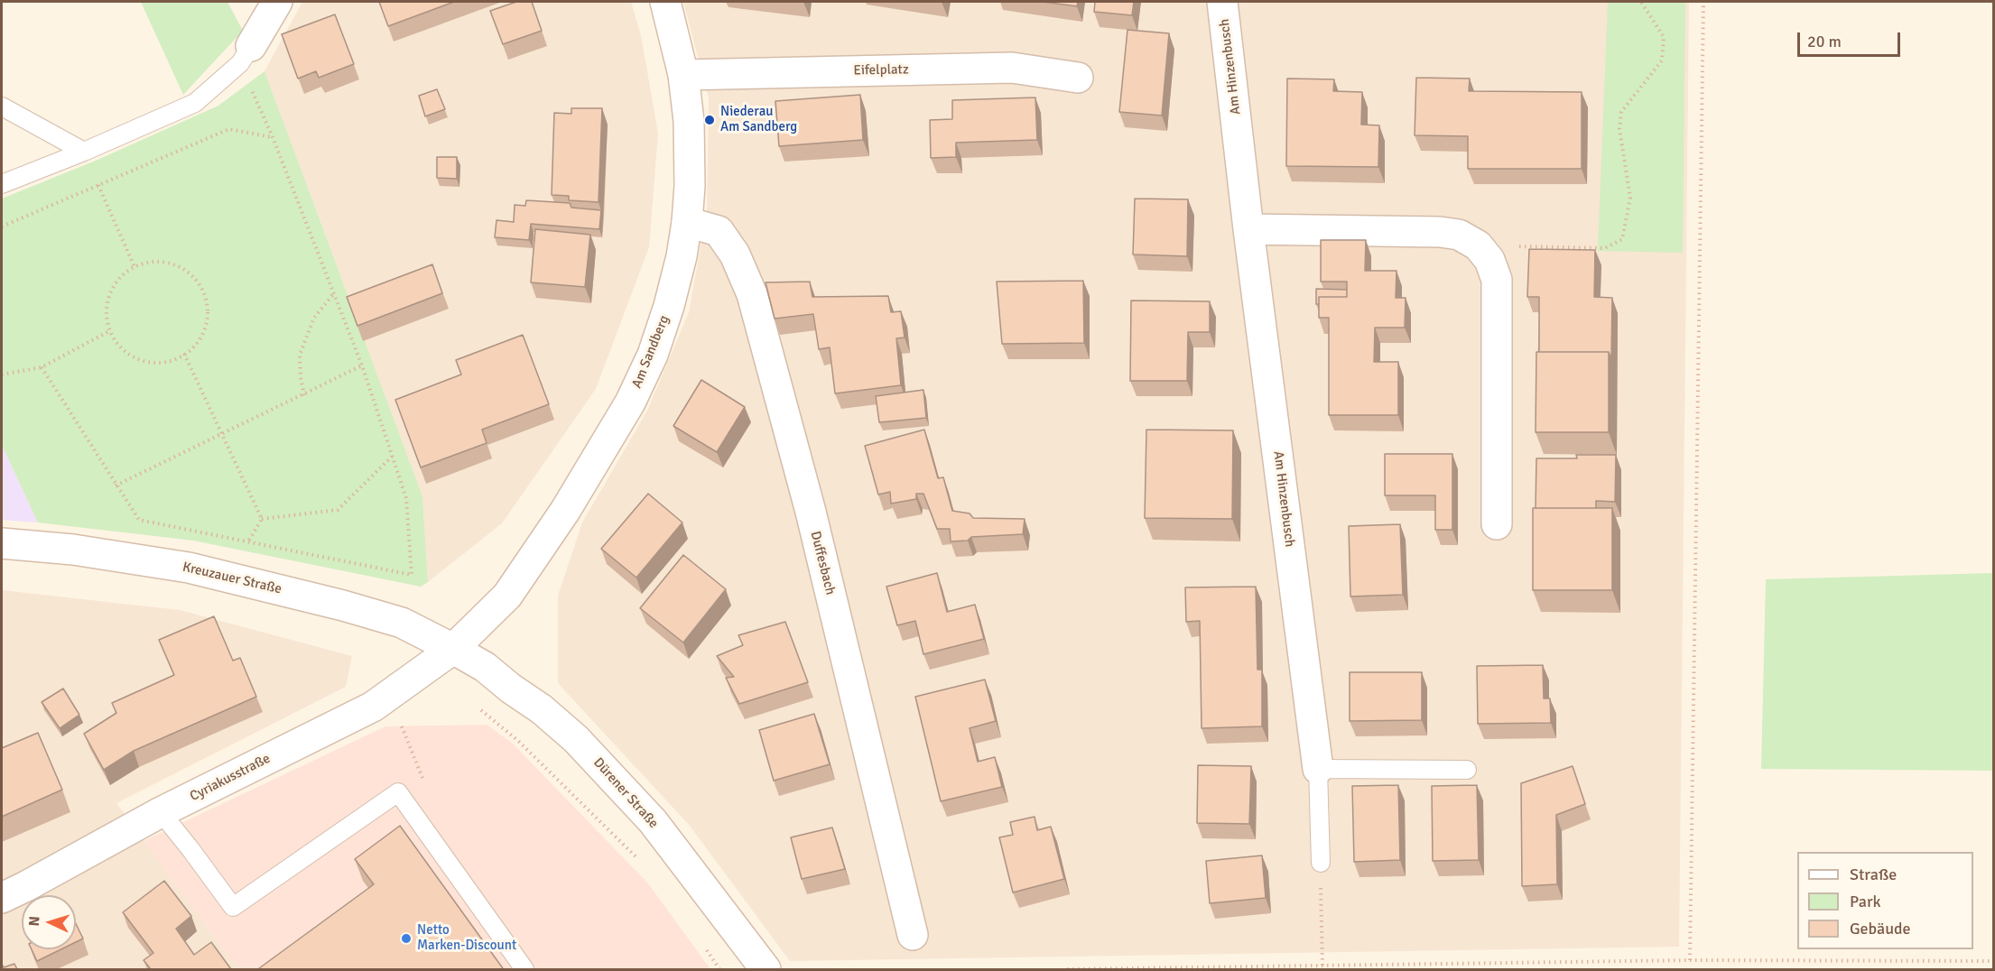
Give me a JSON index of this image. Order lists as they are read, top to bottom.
{
  "streets": {
    "street": [
      "Am Hinzenbusch",
      "Eifelplatz",
      "Am Sandberg",
      "Duffesbach",
      "Kreuzauer Straße",
      "Cyriakusstraße",
      "Dürener Straße"
    ]
  },
  "crossings": [
    ["Eifelplatz", "Am Sandberg"],
    ["Am Sandberg", "Duffesbach"],
    ["Am Sandberg", "Kreuzauer Straße"],
    ["Am Sandberg", "Cyriakusstraße"],
    ["Am Sandberg", "Dürener Straße"],
    ["Kreuzauer Straße", "Cyriakusstraße"],
    ["Kreuzauer Straße", "Dürener Straße"],
    ["Cyriakusstraße", "Dürener Straße"]
  ],
  "places": ["Niederau Am Sandberg", "Netto Marken-Discount"],
  "legend": ["Straße", "Park", "Gebäude"],
  "scale_bar": "20 m",
  "north": "left"
}
